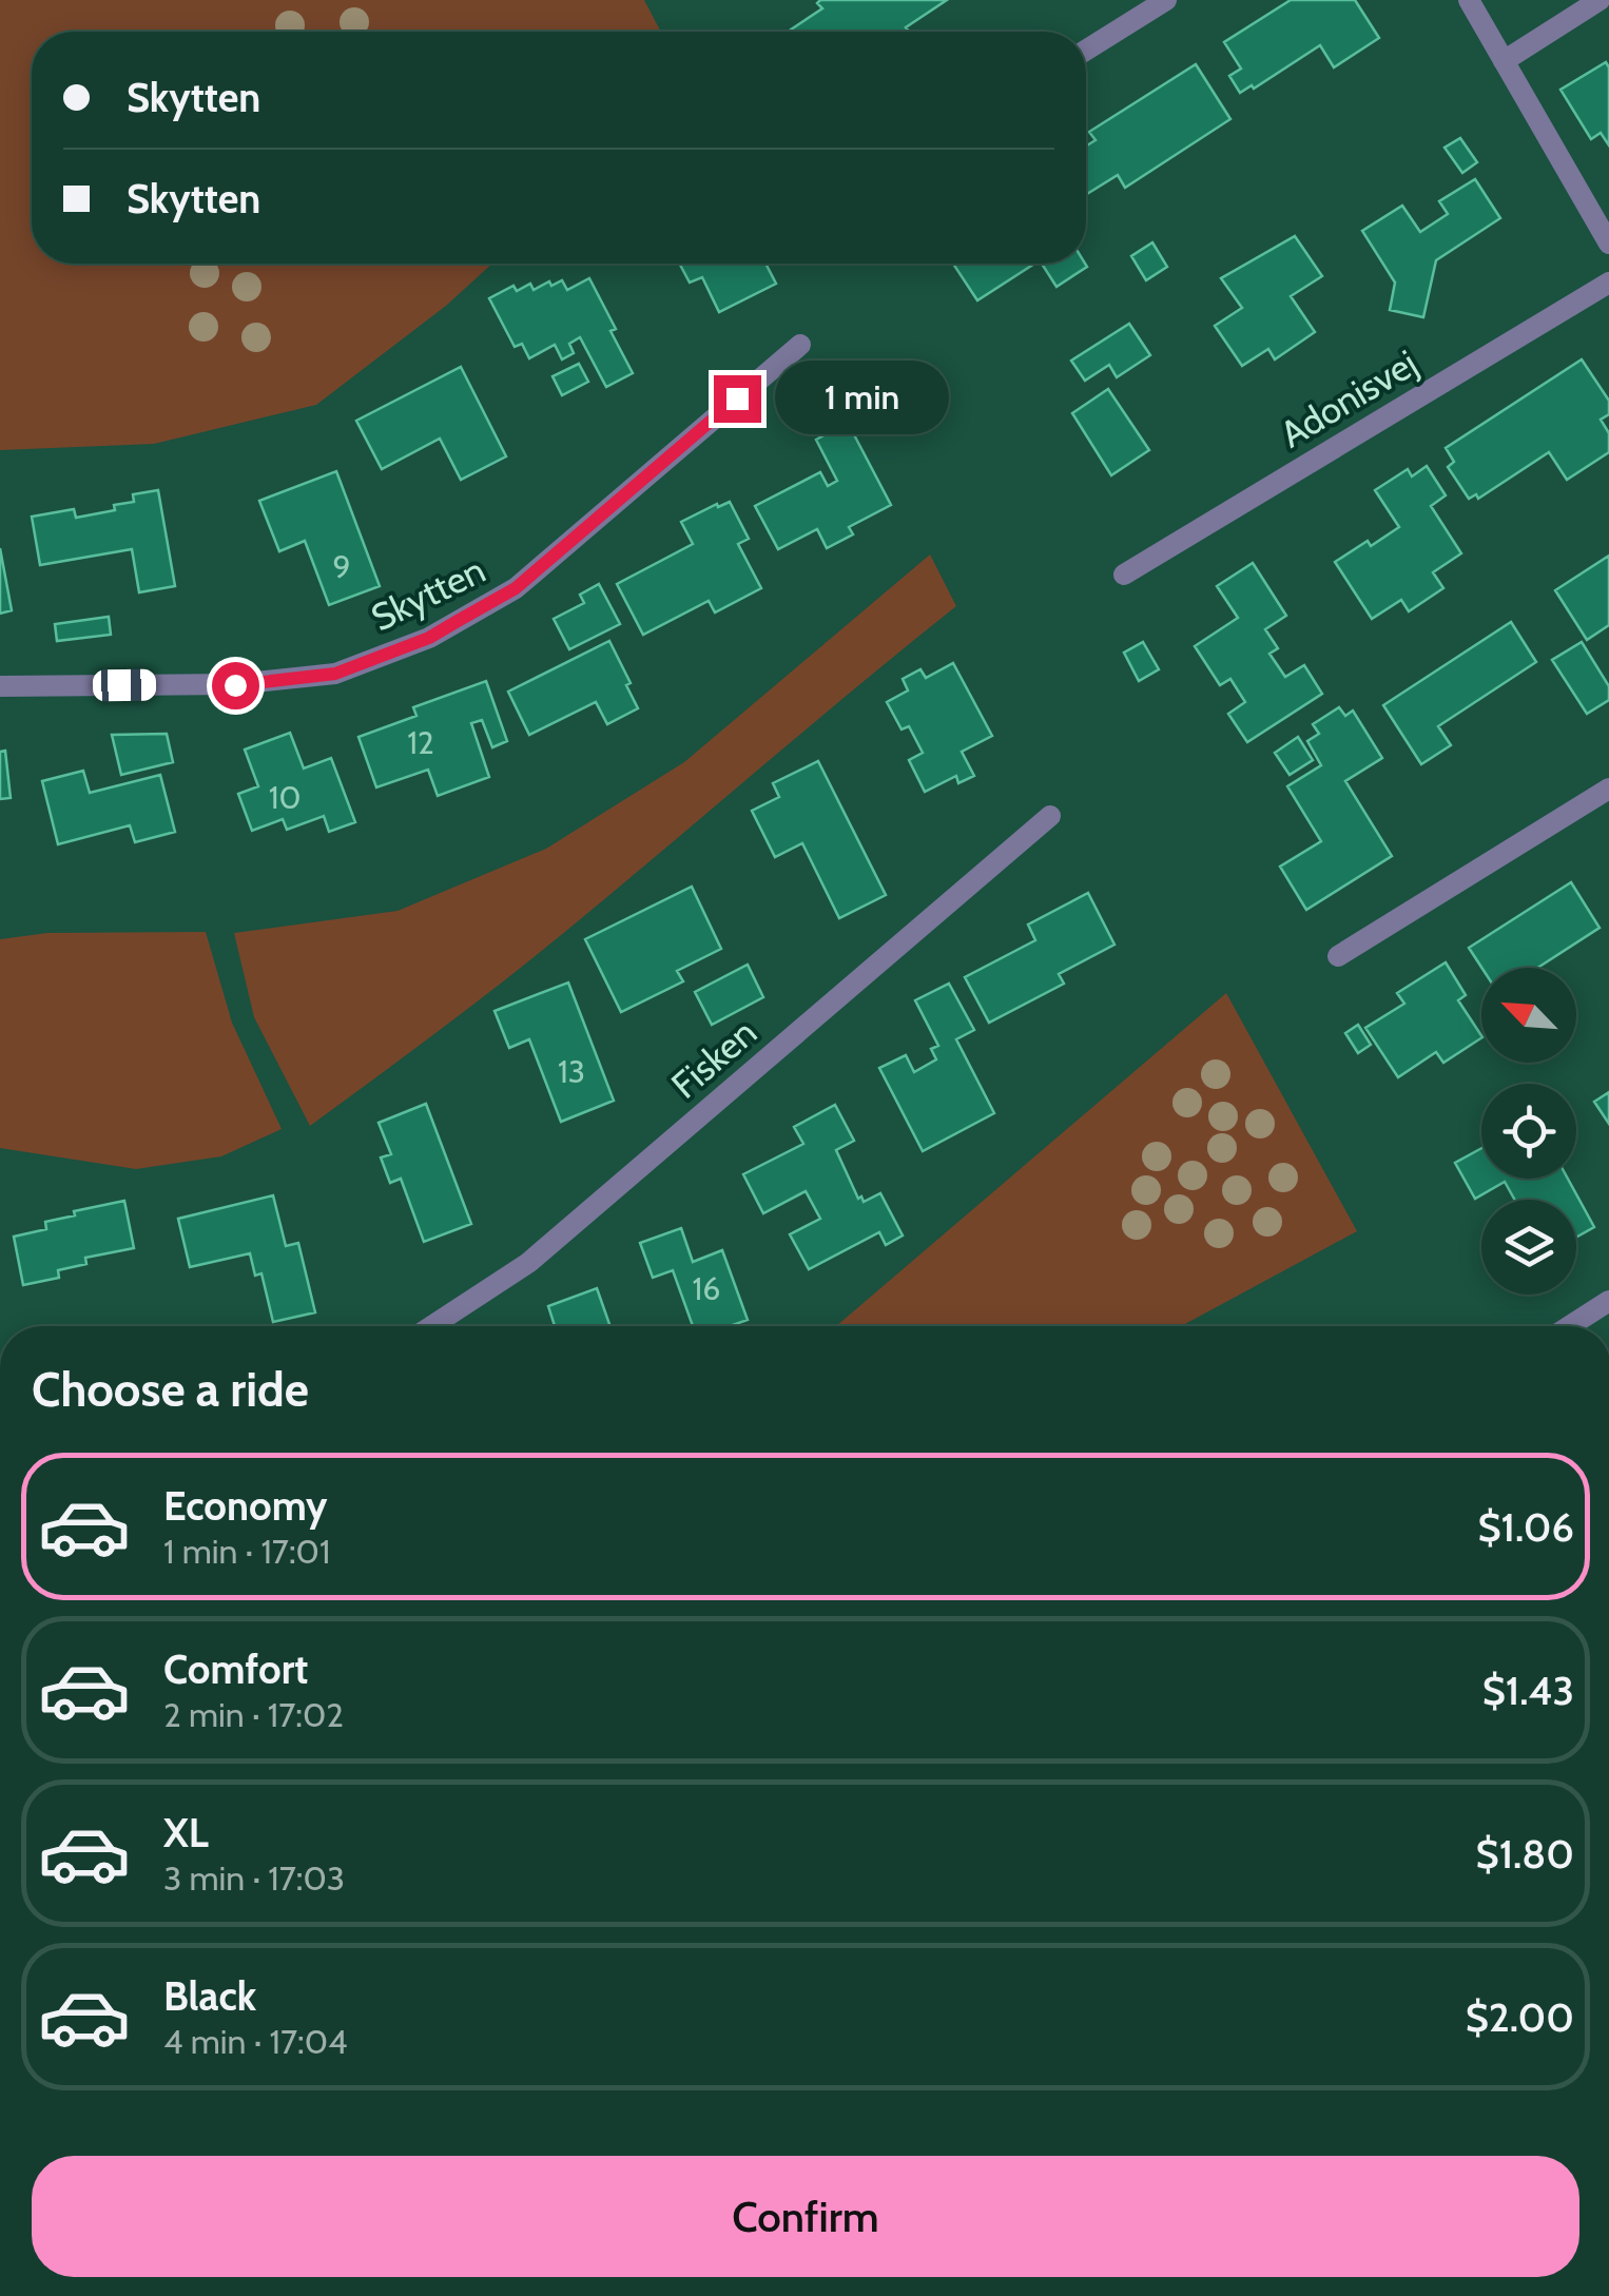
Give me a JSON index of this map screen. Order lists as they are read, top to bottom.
{
  "streets": {
    "street": ["Adonisvej", "Skytten", "Fisken"]
  },
  "house_numbers": [
    "9",
    "12",
    "10",
    "13",
    "16"
  ],
  "north": "top left",
  "page": {
    "banner": ["Skytten", "Skytten"],
    "bubble": "1 min",
    "heading": "Choose a ride",
    "list": [
      {
        "name": "Economy",
        "note": "1 min · 17:01",
        "value": "$1.06"
      },
      {
        "name": "Comfort",
        "note": "2 min · 17:02",
        "value": "$1.43"
      },
      {
        "name": "XL",
        "note": "3 min · 17:03",
        "value": "$1.80"
      },
      {
        "name": "Black",
        "note": "4 min · 17:04",
        "value": "$2.00"
      }
    ],
    "buttons": "Confirm"
  }
}
